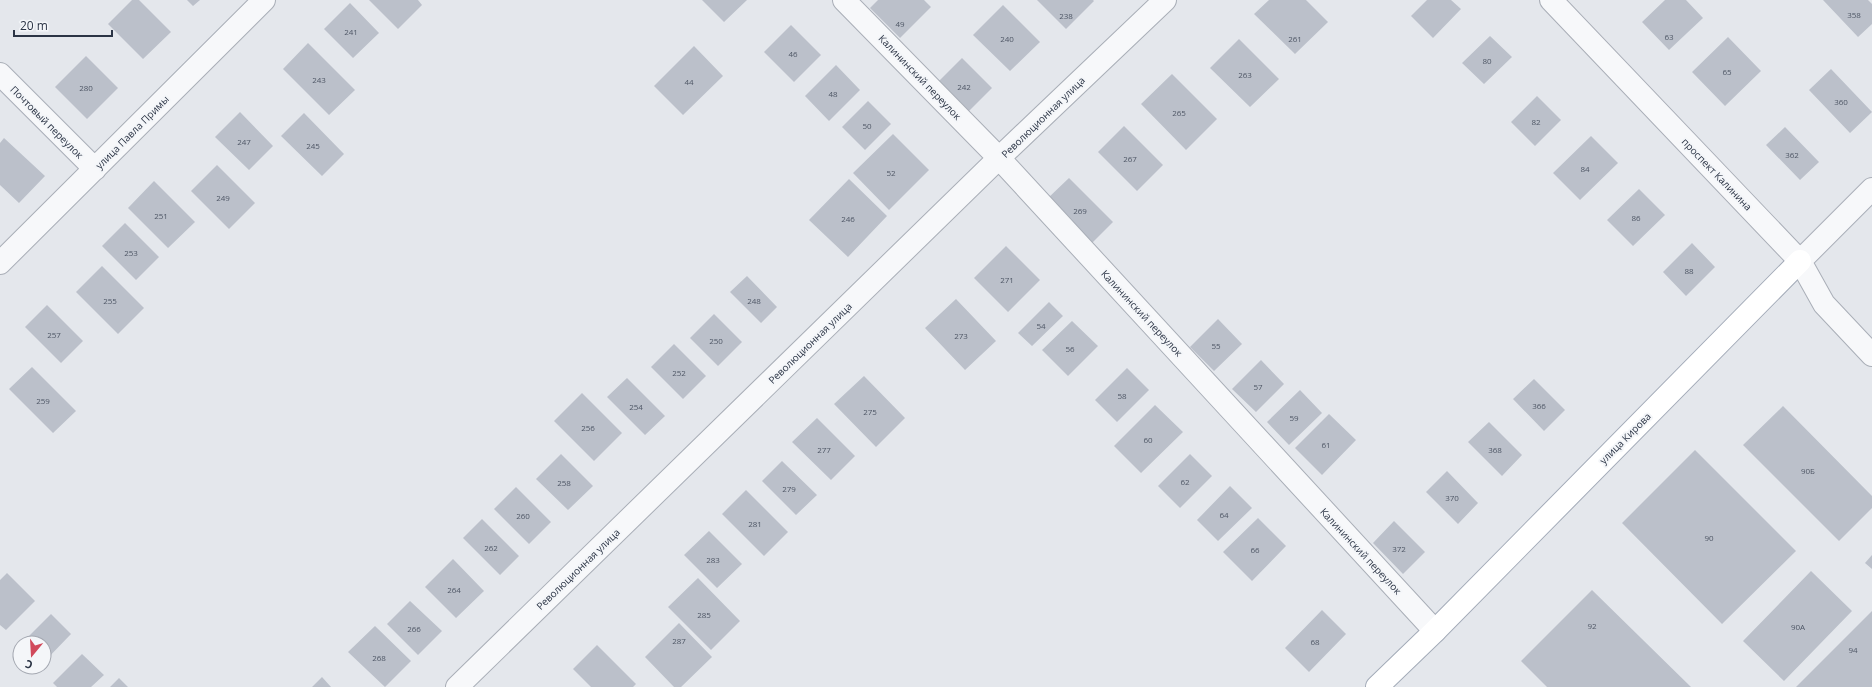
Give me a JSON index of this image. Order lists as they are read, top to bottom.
{
  "streets": {
    "main road": ["улица Кирова"],
    "street": [
      "Калининский переулок",
      "Революционная улица",
      "Почтовый переулок",
      "улица Павла Примы",
      "проспект Калинина"
    ]
  },
  "crossings": [
    ["Калининский переулок", "Революционная улица"],
    ["Калининский переулок", "улица Кирова"],
    ["Почтовый переулок", "улица Павла Примы"],
    ["проспект Калинина", "улица Кирова"]
  ],
  "house_numbers": [
    "358",
    "238",
    "49",
    "241",
    "63",
    "240",
    "261",
    "46",
    "80",
    "65",
    "263",
    "243",
    "44",
    "242",
    "280",
    "48",
    "360",
    "265",
    "82",
    "50",
    "247",
    "245",
    "362",
    "267",
    "84",
    "52",
    "249",
    "269",
    "251",
    "86",
    "246",
    "253",
    "88",
    "271",
    "255",
    "248",
    "54",
    "257",
    "273",
    "250",
    "55",
    "56",
    "252",
    "57",
    "58",
    "259",
    "366",
    "254",
    "275",
    "59",
    "256",
    "60",
    "61",
    "277",
    "368",
    "90Б",
    "62",
    "258",
    "279",
    "370",
    "64",
    "260",
    "281",
    "90",
    "262",
    "372",
    "66",
    "283",
    "264",
    "285",
    "92",
    "90А",
    "266",
    "287",
    "68",
    "94",
    "268"
  ],
  "scale_bar": "20 m",
  "north": "bottom"
}
